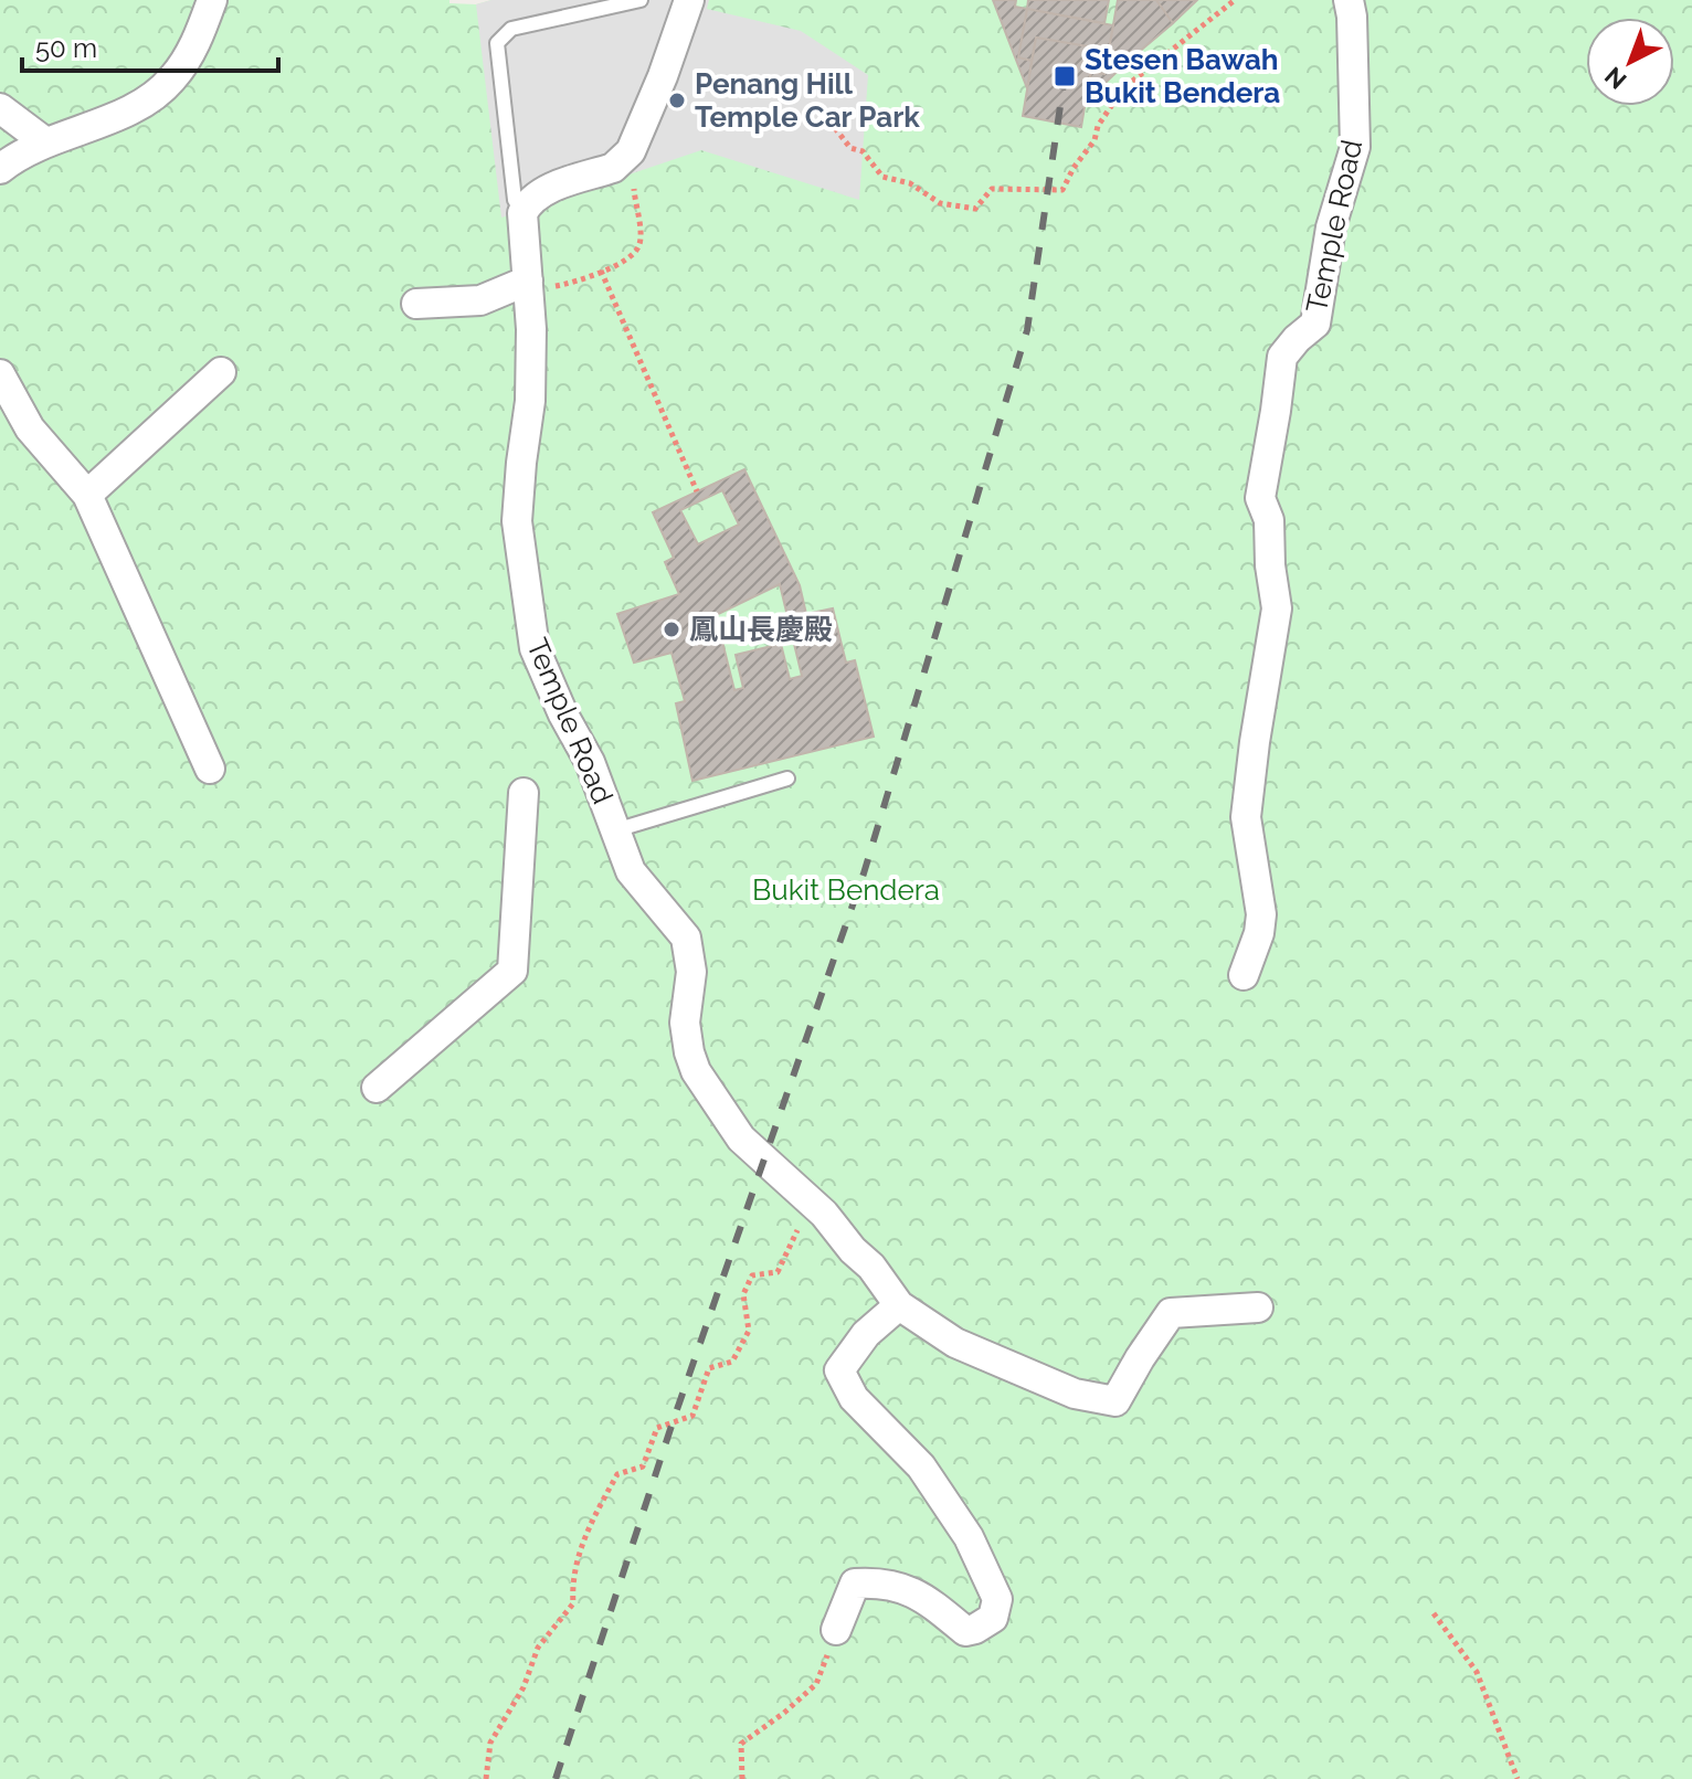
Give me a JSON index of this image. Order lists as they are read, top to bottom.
{
  "streets": {
    "street": ["Temple Road"]
  },
  "parks": ["Bukit Bendera"],
  "places": {
    "transit": ["Stesen Bawah Bukit Bendera"],
    "other": ["Penang Hill Temple Car Park", "鳳山長慶殿"]
  },
  "scale_bar": "50 m",
  "north": "bottom left"
}
